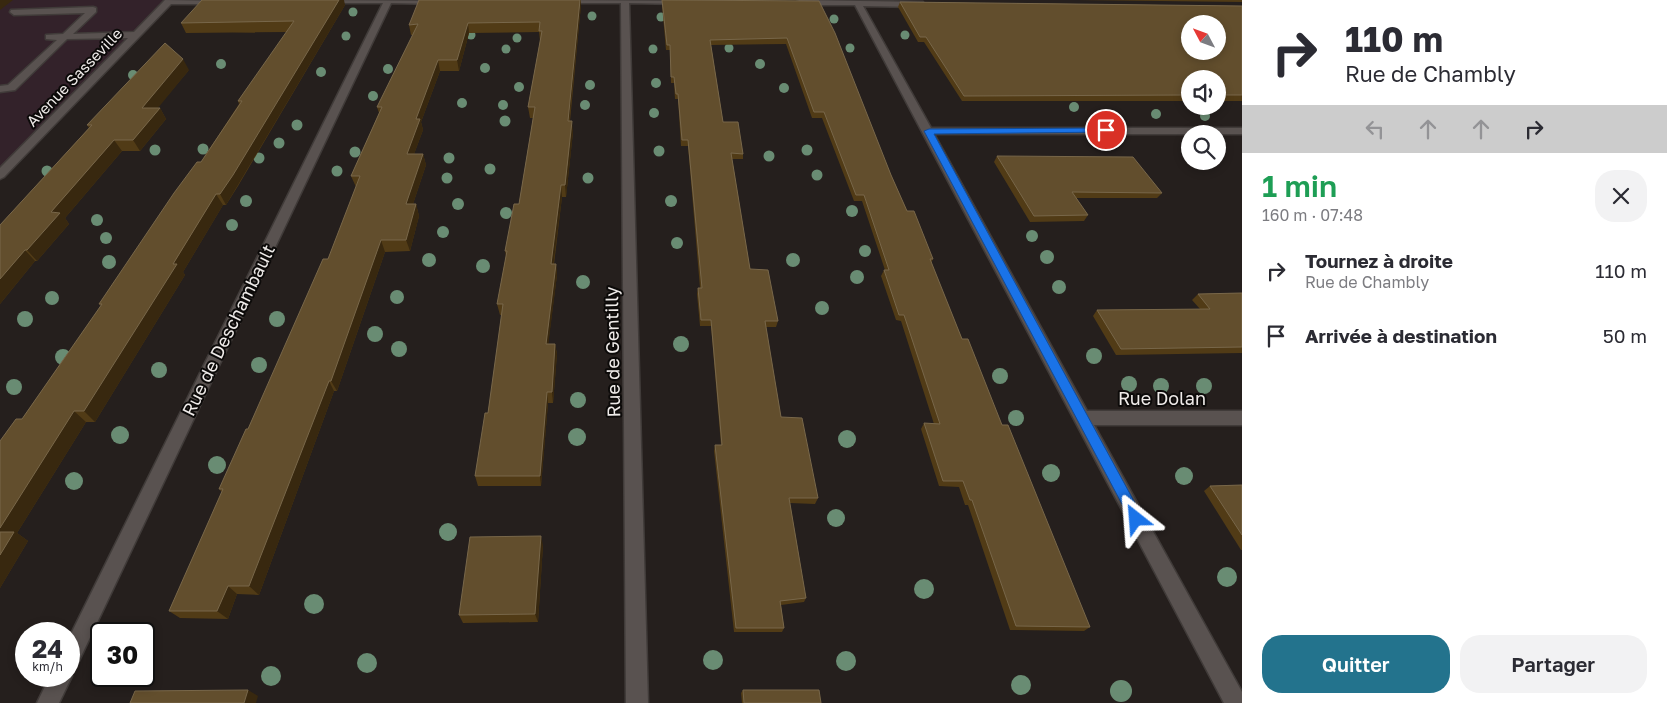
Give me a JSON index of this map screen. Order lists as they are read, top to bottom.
{
  "streets": {
    "street": [
      "Avenue Sasseville",
      "Rue de Deschambault",
      "Rue de Gentilly",
      "Rue Dolan"
    ]
  },
  "north": "top left",
  "page": {
    "turn": ["110 m", "Rue de Chambly"],
    "heading": ["1 min", "160 m · 07:48"],
    "list": [
      {
        "name": "Tournez à droite",
        "note": "Rue de Chambly",
        "value": "110 m"
      },
      {
        "name": "Arrivée à destination",
        "value": "50 m"
      }
    ],
    "speed": "24 km/h",
    "limit": "30",
    "buttons": ["Quitter", "Partager"]
  }
}
